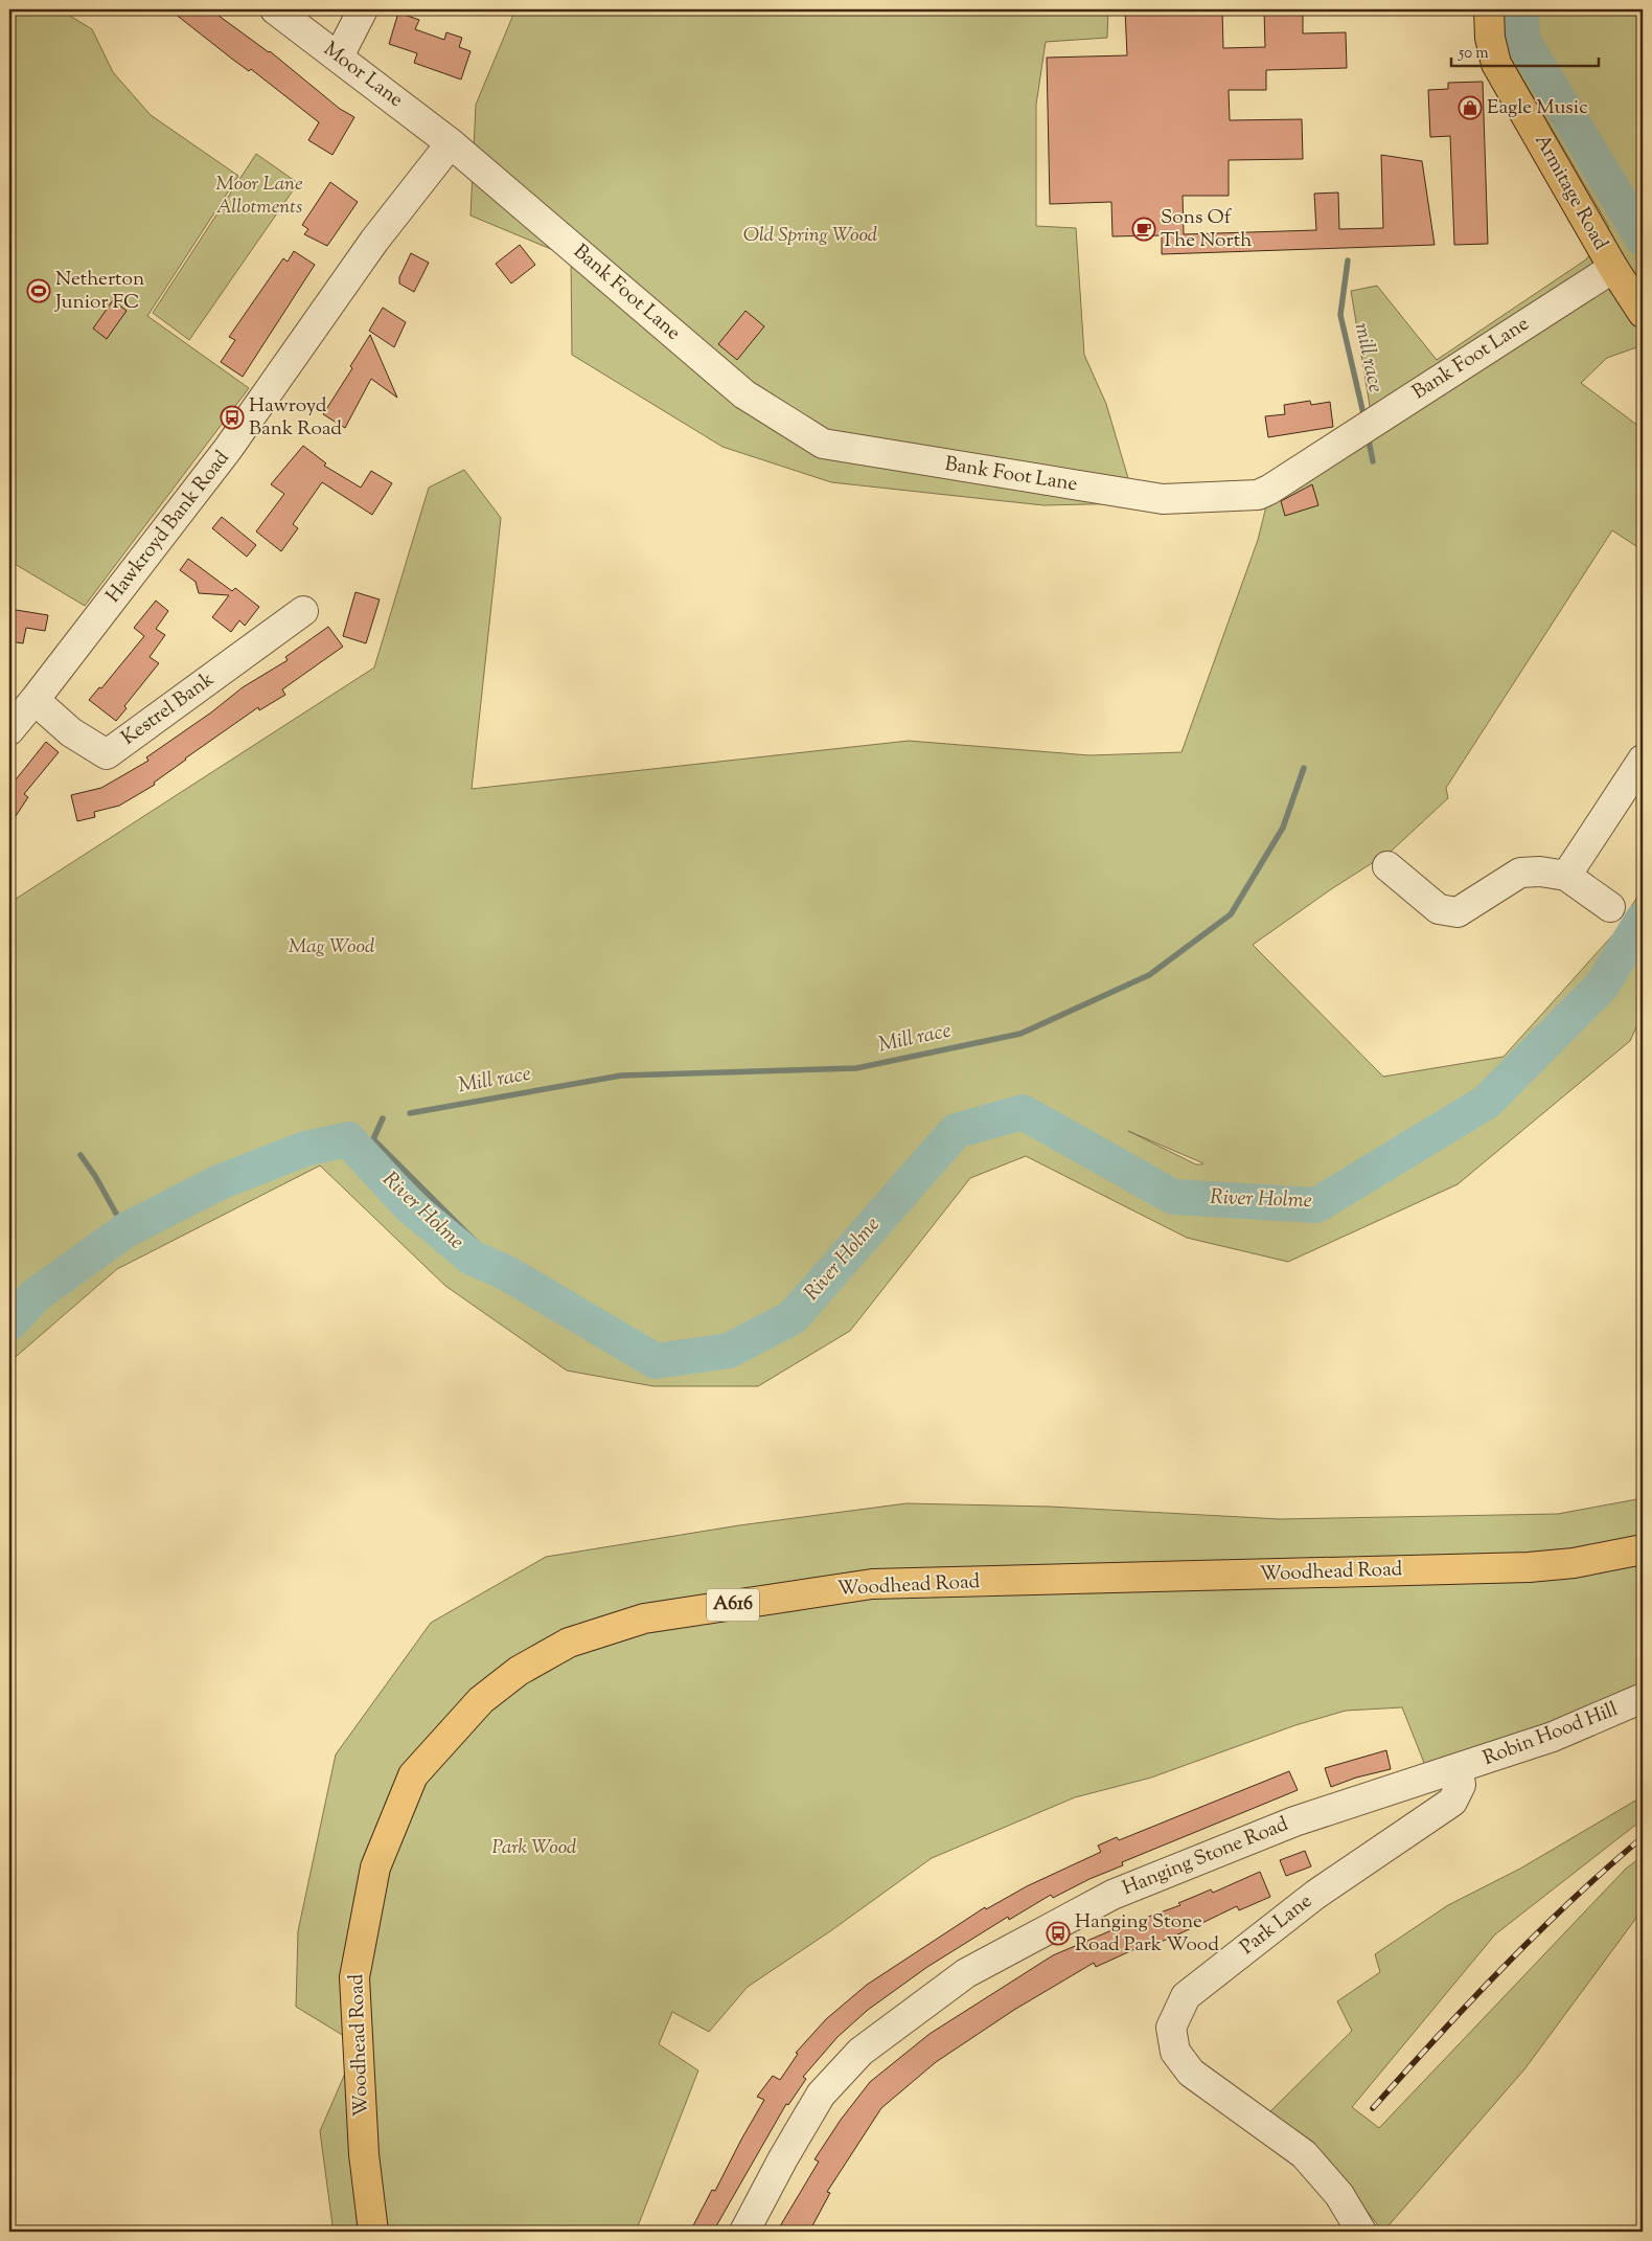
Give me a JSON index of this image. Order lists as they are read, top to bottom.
{
  "streets": {
    "main road": ["Armitage Road", "Woodhead Road", "A616"],
    "street": [
      "Moor Lane",
      "Bank Foot Lane",
      "Hawkroyd Bank Road",
      "Kestrel Bank",
      "Robin Hood Hill",
      "Hanging Stone Road",
      "Park Lane"
    ]
  },
  "crossings": [
    ["Moor Lane", "Bank Foot Lane"],
    ["Moor Lane", "Hawkroyd Bank Road"],
    ["Armitage Road", "Bank Foot Lane"],
    ["Bank Foot Lane", "Hawkroyd Bank Road"],
    ["Hawkroyd Bank Road", "Kestrel Bank"],
    ["Robin Hood Hill", "Hanging Stone Road"],
    ["Robin Hood Hill", "Park Lane"],
    ["Hanging Stone Road", "Park Lane"]
  ],
  "water": ["mill race", "Mill race", "River Holme"],
  "parks": [
    "Moor Lane Allotments",
    "Old Spring Wood",
    "Mag Wood",
    "Park Wood"
  ],
  "places": {
    "shop": ["Eagle Music"],
    "cafe": ["Sons Of The North"],
    "sports": ["Netherton Junior FC"],
    "bus stop": ["Hawroyd Bank Road", "Hanging Stone Road Park Wood"]
  },
  "scale_bar": "50 m"
}
